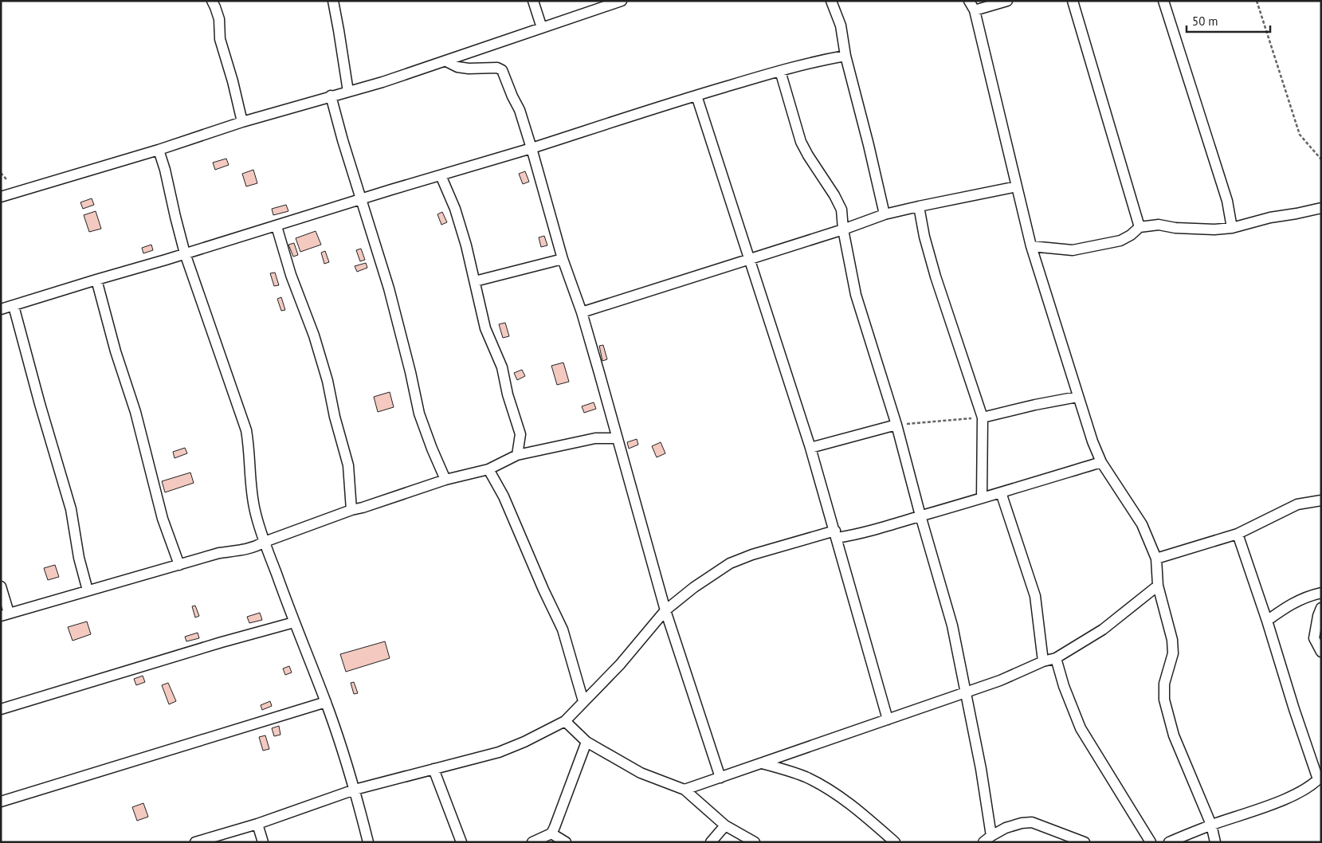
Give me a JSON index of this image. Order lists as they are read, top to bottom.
{
  "scale_bar": "50 m"
}
